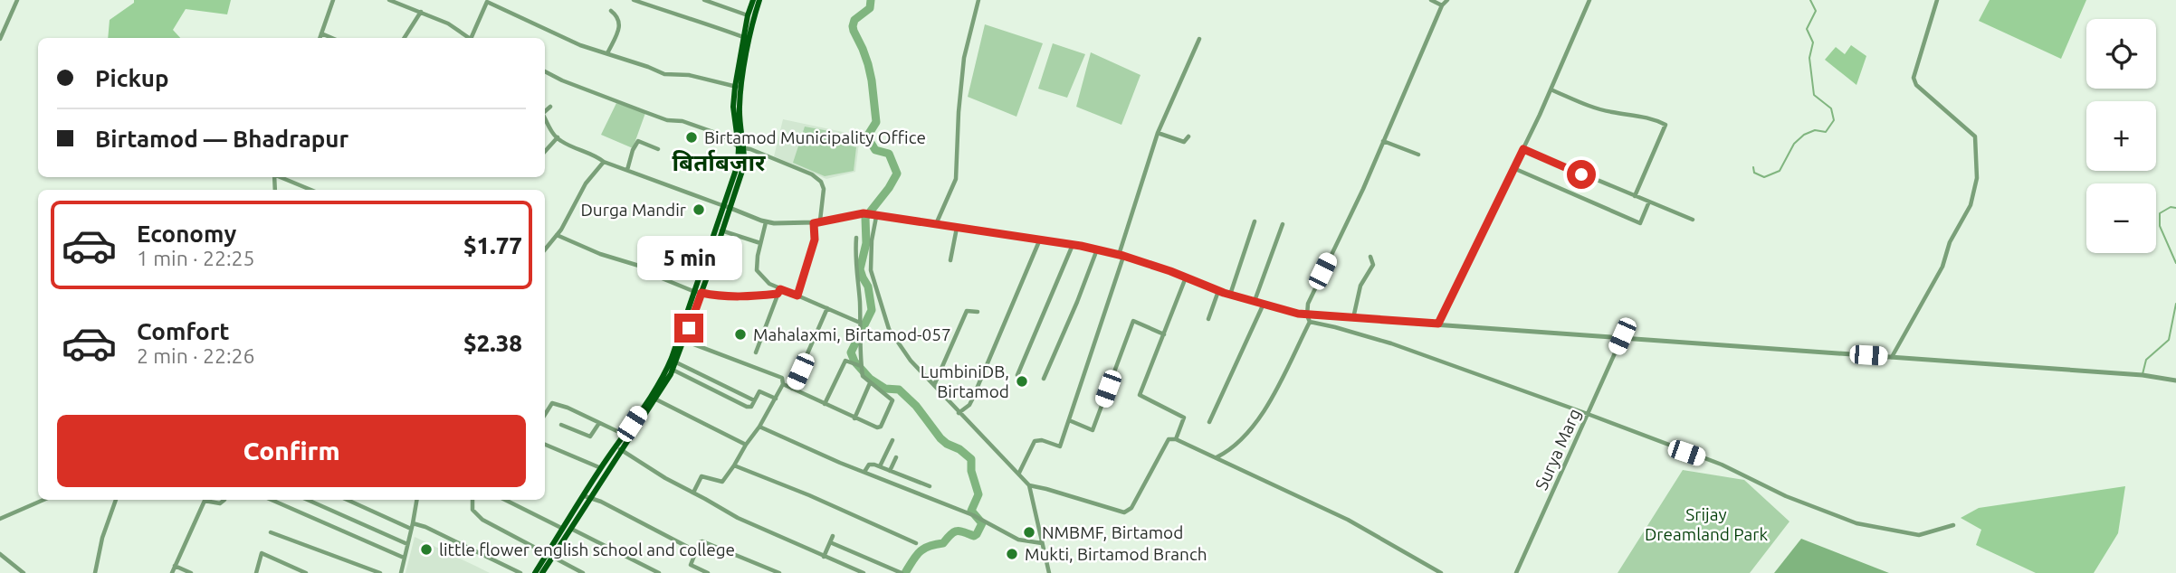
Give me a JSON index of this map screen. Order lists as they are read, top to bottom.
{
  "streets": {
    "street": ["Surya Marg"]
  },
  "districts": ["बिर्ताबजार"],
  "parks": ["Srijay Dreamland Park"],
  "places": [
    "Birtamod Municipality Office",
    "Durga Mandir",
    "Mahalaxmi, Birtamod-057",
    "LumbiniDB, Birtamod",
    "NMBMF, Birtamod",
    "little flower english school and college",
    "Mukti, Birtamod Branch"
  ],
  "page": {
    "map_buttons": ["+", "−"],
    "banner": ["Pickup", "Birtamod — Bhadrapur"],
    "list": [
      {
        "name": "Economy",
        "note": "1 min · 22:25",
        "value": "$1.77"
      },
      {
        "name": "Comfort",
        "note": "2 min · 22:26",
        "value": "$2.38"
      }
    ],
    "bubble": "5 min",
    "buttons": "Confirm"
  }
}
